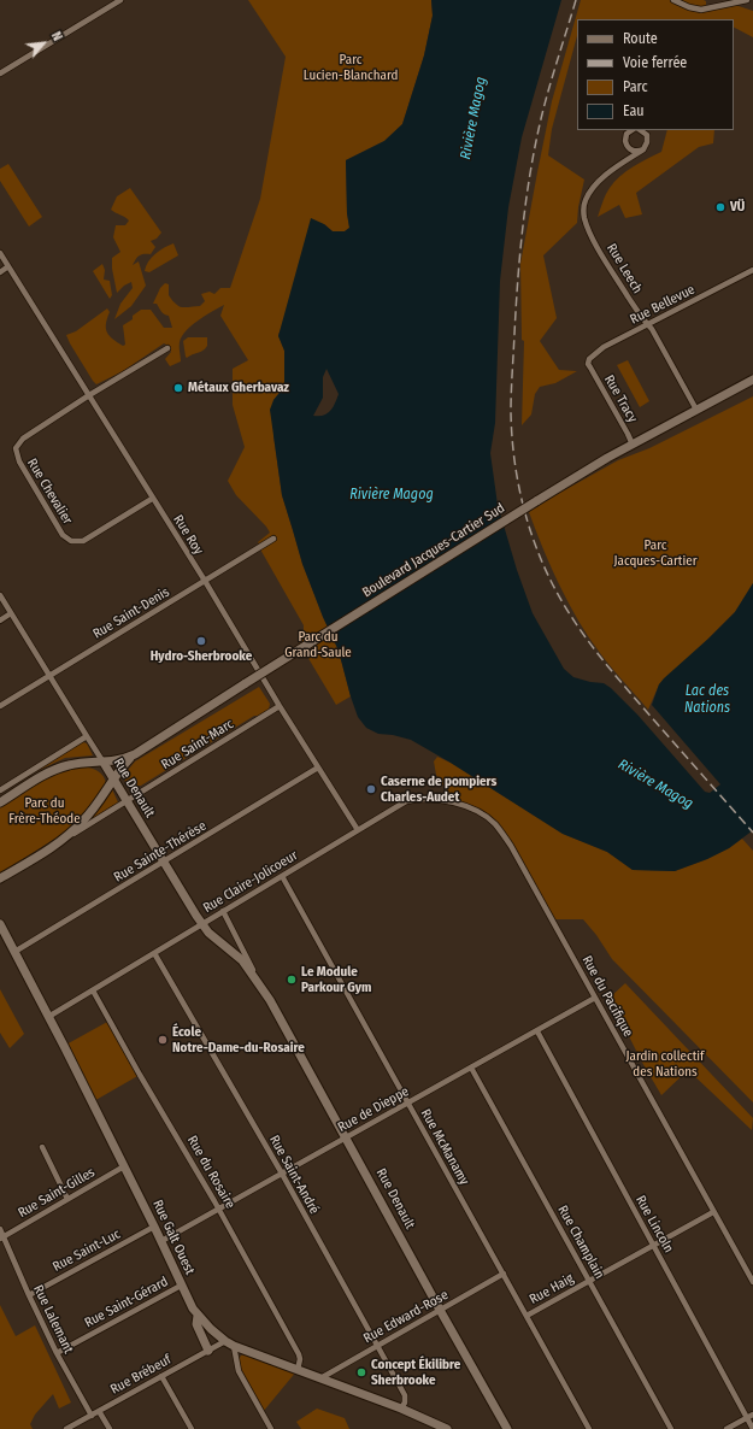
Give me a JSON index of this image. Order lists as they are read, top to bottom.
{
  "streets": {
    "main road": ["Boulevard Jacques-Cartier Sud", "Rue Denault", "Rue Galt Ouest"],
    "street": [
      "Rue Leech",
      "Rue Bellevue",
      "Rue Tracy",
      "Rue Chevalier",
      "Rue Roy",
      "Rue Saint-Denis",
      "Rue Saint-Marc",
      "Rue Sainte-Thérèse",
      "Rue Claire-Jolicoeur",
      "Rue du Pacifique",
      "Rue de Dieppe",
      "Rue McManamy",
      "Rue du Rosaire",
      "Rue Saint-André",
      "Rue Saint-Gilles",
      "Rue Lincoln",
      "Rue Champlain",
      "Rue Saint-Luc",
      "Rue Haig",
      "Rue Saint-Gérard",
      "Rue Edward-Rose",
      "Rue Lalemant",
      "Rue Brébeuf"
    ]
  },
  "crossings": [
    ["Rue Leech", "Rue Bellevue"],
    ["Rue Leech", "Boulevard Jacques-Cartier Sud"],
    ["Rue Bellevue", "Rue Tracy"],
    ["Rue Tracy", "Boulevard Jacques-Cartier Sud"],
    ["Rue Chevalier", "Rue Roy"],
    ["Rue Roy", "Rue Saint-Denis"],
    ["Rue Roy", "Rue Saint-Marc"],
    ["Rue Roy", "Rue Sainte-Thérèse"],
    ["Rue Roy", "Rue Claire-Jolicoeur"],
    ["Boulevard Jacques-Cartier Sud", "Rue Saint-Marc"],
    ["Boulevard Jacques-Cartier Sud", "Rue Denault"],
    ["Rue Saint-Denis", "Rue Denault"],
    ["Rue Saint-Marc", "Rue Denault"],
    ["Rue Denault", "Rue Sainte-Thérèse"],
    ["Rue Denault", "Rue Claire-Jolicoeur"],
    ["Rue Denault", "Rue de Dieppe"],
    ["Rue Denault", "Rue Edward-Rose"],
    ["Rue Sainte-Thérèse", "Rue Galt Ouest"],
    ["Rue Claire-Jolicoeur", "Rue du Pacifique"],
    ["Rue Claire-Jolicoeur", "Rue McManamy"],
    ["Rue Claire-Jolicoeur", "Rue du Rosaire"],
    ["Rue Claire-Jolicoeur", "Rue Saint-André"],
    ["Rue Claire-Jolicoeur", "Rue Galt Ouest"],
    ["Rue du Pacifique", "Rue de Dieppe"],
    ["Rue du Pacifique", "Rue Haig"],
    ["Rue de Dieppe", "Rue McManamy"],
    ["Rue de Dieppe", "Rue du Rosaire"],
    ["Rue de Dieppe", "Rue Saint-André"],
    ["Rue de Dieppe", "Rue Lincoln"],
    ["Rue de Dieppe", "Rue Galt Ouest"],
    ["Rue de Dieppe", "Rue Champlain"],
    ["Rue McManamy", "Rue Haig"],
    ["Rue McManamy", "Rue Edward-Rose"],
    ["Rue du Rosaire", "Rue Galt Ouest"],
    ["Rue Saint-André", "Rue Galt Ouest"],
    ["Rue Saint-André", "Rue Edward-Rose"],
    ["Rue Saint-Gilles", "Rue Galt Ouest"],
    ["Rue Saint-Gilles", "Rue Lalemant"],
    ["Rue Lincoln", "Rue Haig"],
    ["Rue Galt Ouest", "Rue Saint-Luc"],
    ["Rue Galt Ouest", "Rue Saint-Gérard"],
    ["Rue Galt Ouest", "Rue Edward-Rose"],
    ["Rue Galt Ouest", "Rue Brébeuf"],
    ["Rue Champlain", "Rue Haig"],
    ["Rue Saint-Luc", "Rue Lalemant"],
    ["Rue Saint-Gérard", "Rue Lalemant"],
    ["Rue Lalemant", "Rue Brébeuf"]
  ],
  "water": ["Rivière Magog", "Lac des Nations"],
  "parks": [
    "Parc Lucien-Blanchard",
    "Parc Jacques-Cartier",
    "Parc du Grand-Saule",
    "Parc du Frère-Théode",
    "Jardin collectif des Nations"
  ],
  "places": [
    "VÜ",
    "Métaux Gherbavaz",
    "Hydro-Sherbrooke",
    "Caserne de pompiers Charles-Audet",
    "Le Module Parkour Gym",
    "École Notre-Dame-du-Rosaire",
    "Concept Ékilibre Sherbrooke"
  ],
  "legend": [
    "Route",
    "Voie ferrée",
    "Parc",
    "Eau"
  ],
  "north": "top right"
}
